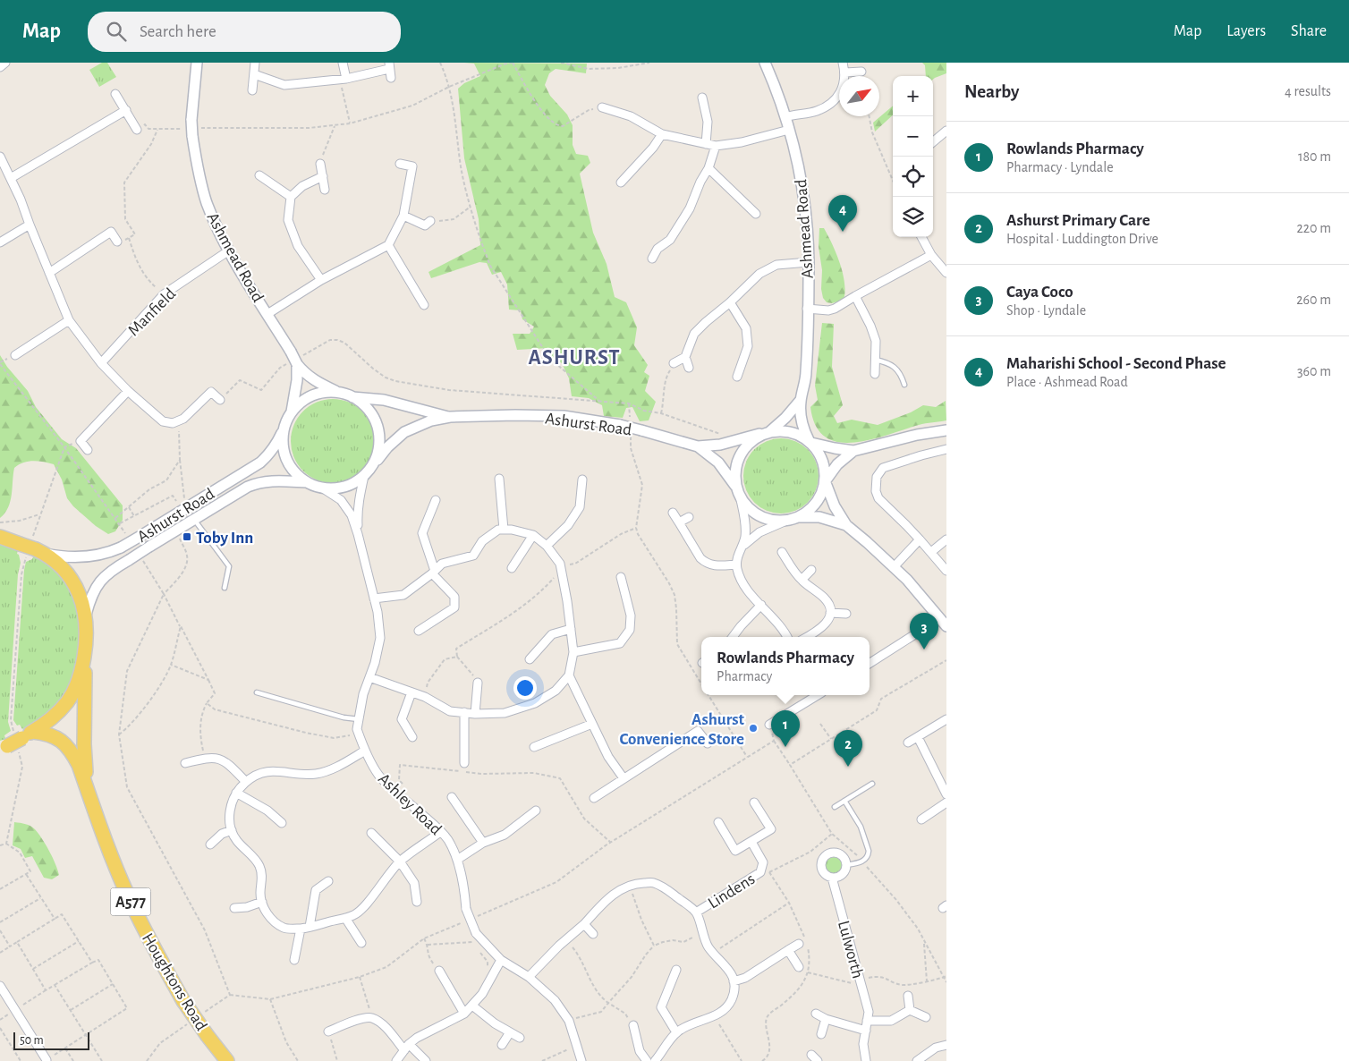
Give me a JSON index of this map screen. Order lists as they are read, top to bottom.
{
  "streets": {
    "main road": ["A577", "Houghtons Road"],
    "street": [
      "Ashmead Road",
      "Manfield",
      "Ashurst Road",
      "Ashley Road",
      "Lindens",
      "Lulworth"
    ]
  },
  "crossings": [
    ["Ashmead Road", "Manfield"],
    ["Ashmead Road", "Ashurst Road"],
    ["Ashmead Road", "Ashley Road"],
    ["Ashurst Road", "Ashley Road"],
    ["Ashurst Road", "A577"],
    ["Ashley Road", "Lindens"],
    ["A577", "Houghtons Road"]
  ],
  "districts": ["ASHURST"],
  "places": {
    "transit": ["Toby Inn"],
    "other": ["Ashurst Convenience Store"]
  },
  "scale_bar": "50 m",
  "north": "top right",
  "page": {
    "header": "Map",
    "search": "Search here",
    "nav": ["Map", "Layers", "Share"],
    "heading": ["Nearby", "4 results"],
    "map_buttons": ["+", "−"],
    "list": [
      {
        "mark": "1",
        "name": "Rowlands Pharmacy",
        "note": "Pharmacy · Lyndale",
        "value": "180 m"
      },
      {
        "mark": "2",
        "name": "Ashurst Primary Care",
        "note": "Hospital · Luddington Drive",
        "value": "220 m"
      },
      {
        "mark": "3",
        "name": "Caya Coco",
        "note": "Shop · Lyndale",
        "value": "260 m"
      },
      {
        "mark": "4",
        "name": "Maharishi School - Second Phase",
        "note": "Place · Ashmead Road",
        "value": "360 m"
      }
    ],
    "pins": [
      "4",
      "3",
      "1",
      "2"
    ],
    "popup": ["Rowlands Pharmacy", "Pharmacy"],
    "scale": "50 m"
  }
}
